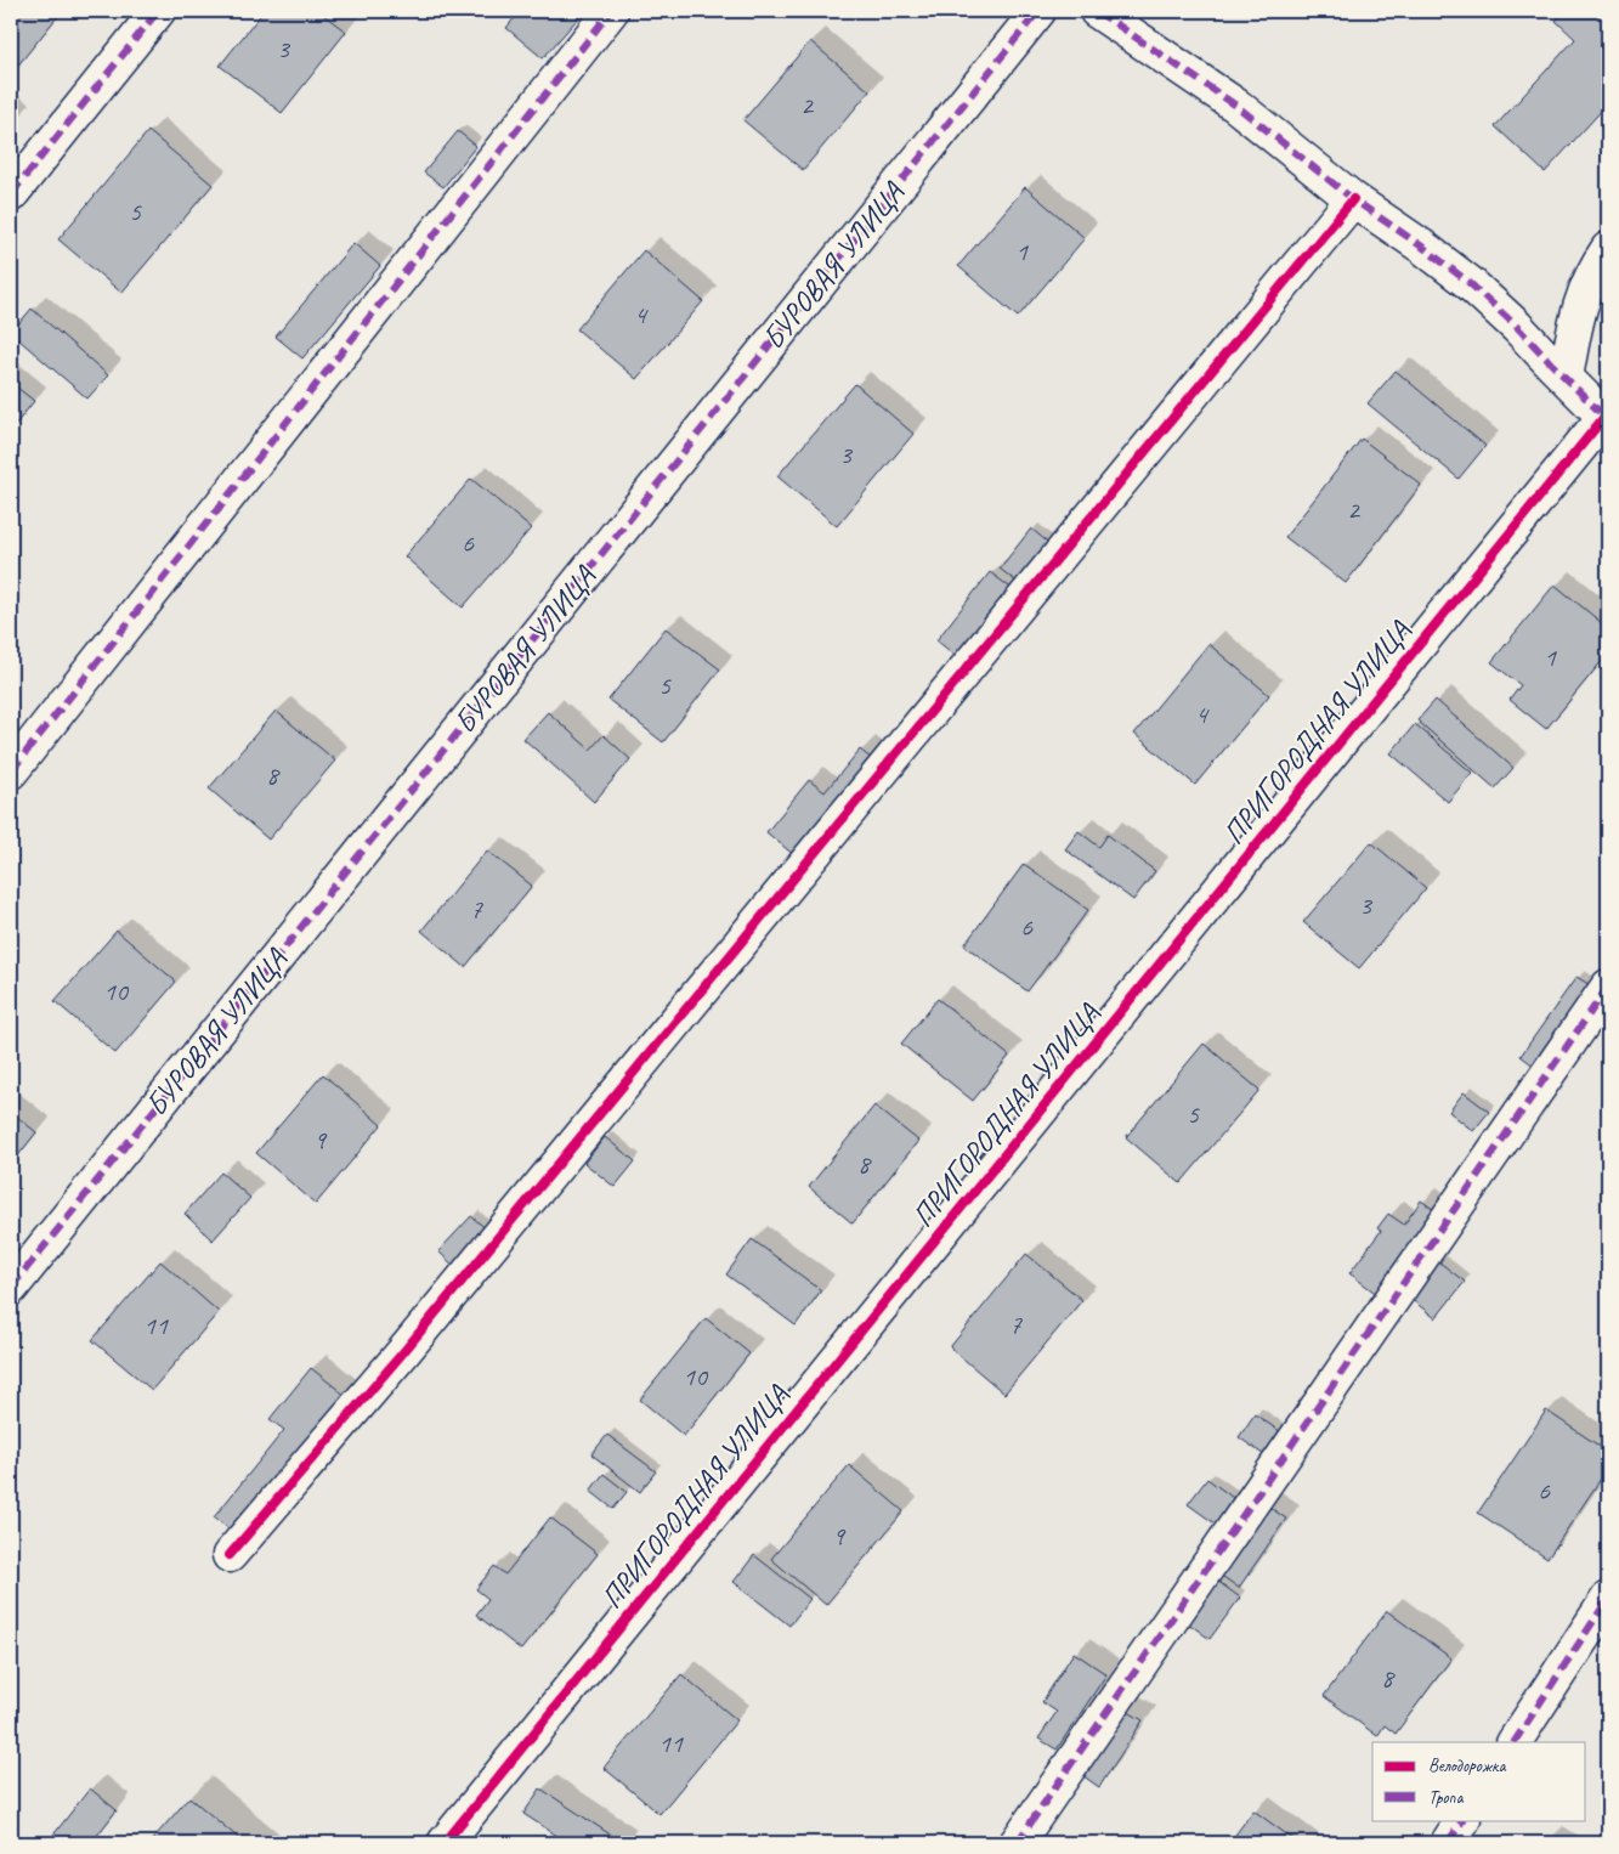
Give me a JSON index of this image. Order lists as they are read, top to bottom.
{
  "streets": {
    "street": ["БУРОВАЯ УЛИЦА", "ПРИГОРОДНАЯ УЛИЦА"]
  },
  "house_numbers": [
    "3",
    "2",
    "5",
    "1",
    "4",
    "3",
    "2",
    "6",
    "1",
    "5",
    "4",
    "8",
    "3",
    "7",
    "6",
    "10",
    "5",
    "9",
    "8",
    "7",
    "11",
    "10",
    "6",
    "9",
    "8",
    "11"
  ],
  "legend": ["Велодорожка", "Тропа"]
}
